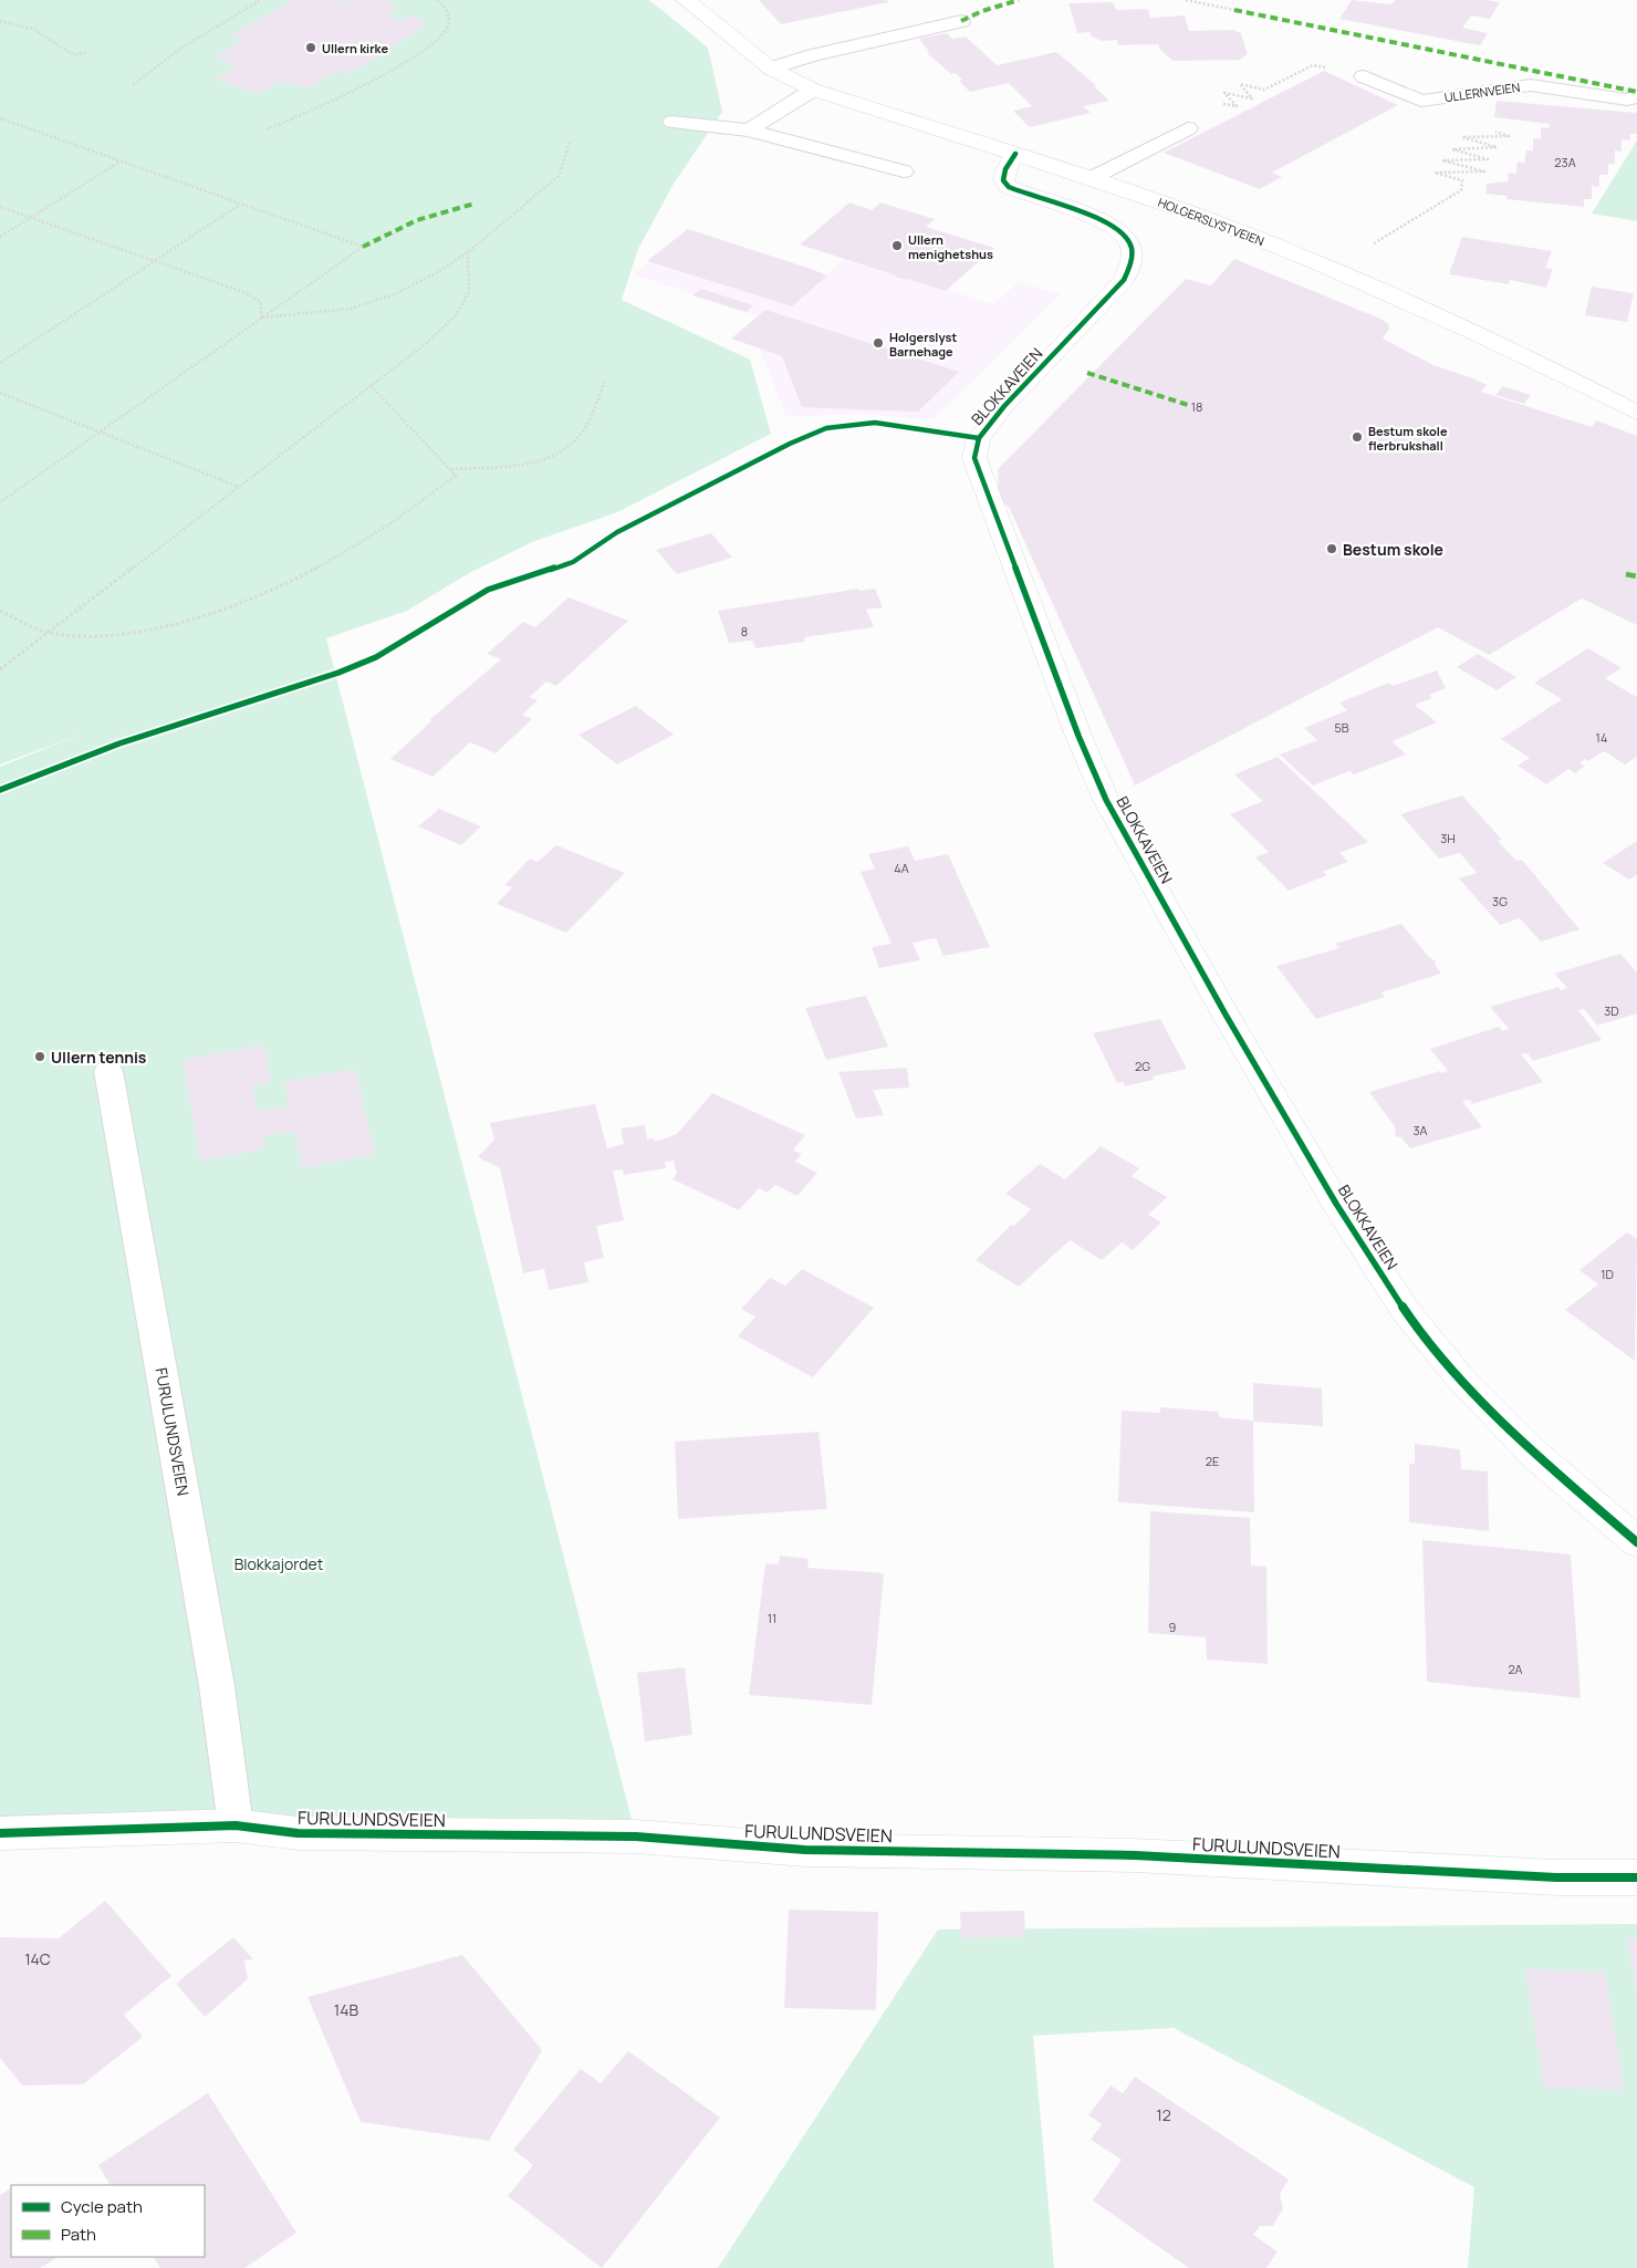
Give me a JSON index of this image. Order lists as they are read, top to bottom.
{
  "streets": {
    "street": ["HOLGERSLYSTVEIEN", "BLOKKAVEIEN", "FURULUNDSVEIEN"],
    "lane": ["ULLERNVEIEN"]
  },
  "crossings": [
    ["HOLGERSLYSTVEIEN", "BLOKKAVEIEN"]
  ],
  "parks": ["Blokkajordet"],
  "places": [
    "Ullern kirke",
    "Ullern menighetshus",
    "Holgerslyst Barnehage",
    "Bestum skole flerbrukshall",
    "Bestum skole",
    "Ullern tennis"
  ],
  "house_numbers": [
    "23A",
    "18",
    "8",
    "5B",
    "14",
    "3H",
    "4A",
    "3G",
    "3D",
    "2G",
    "3A",
    "1D",
    "2E",
    "11",
    "9",
    "2A",
    "14C",
    "14B",
    "12"
  ],
  "legend": ["Cycle path", "Path"]
}
